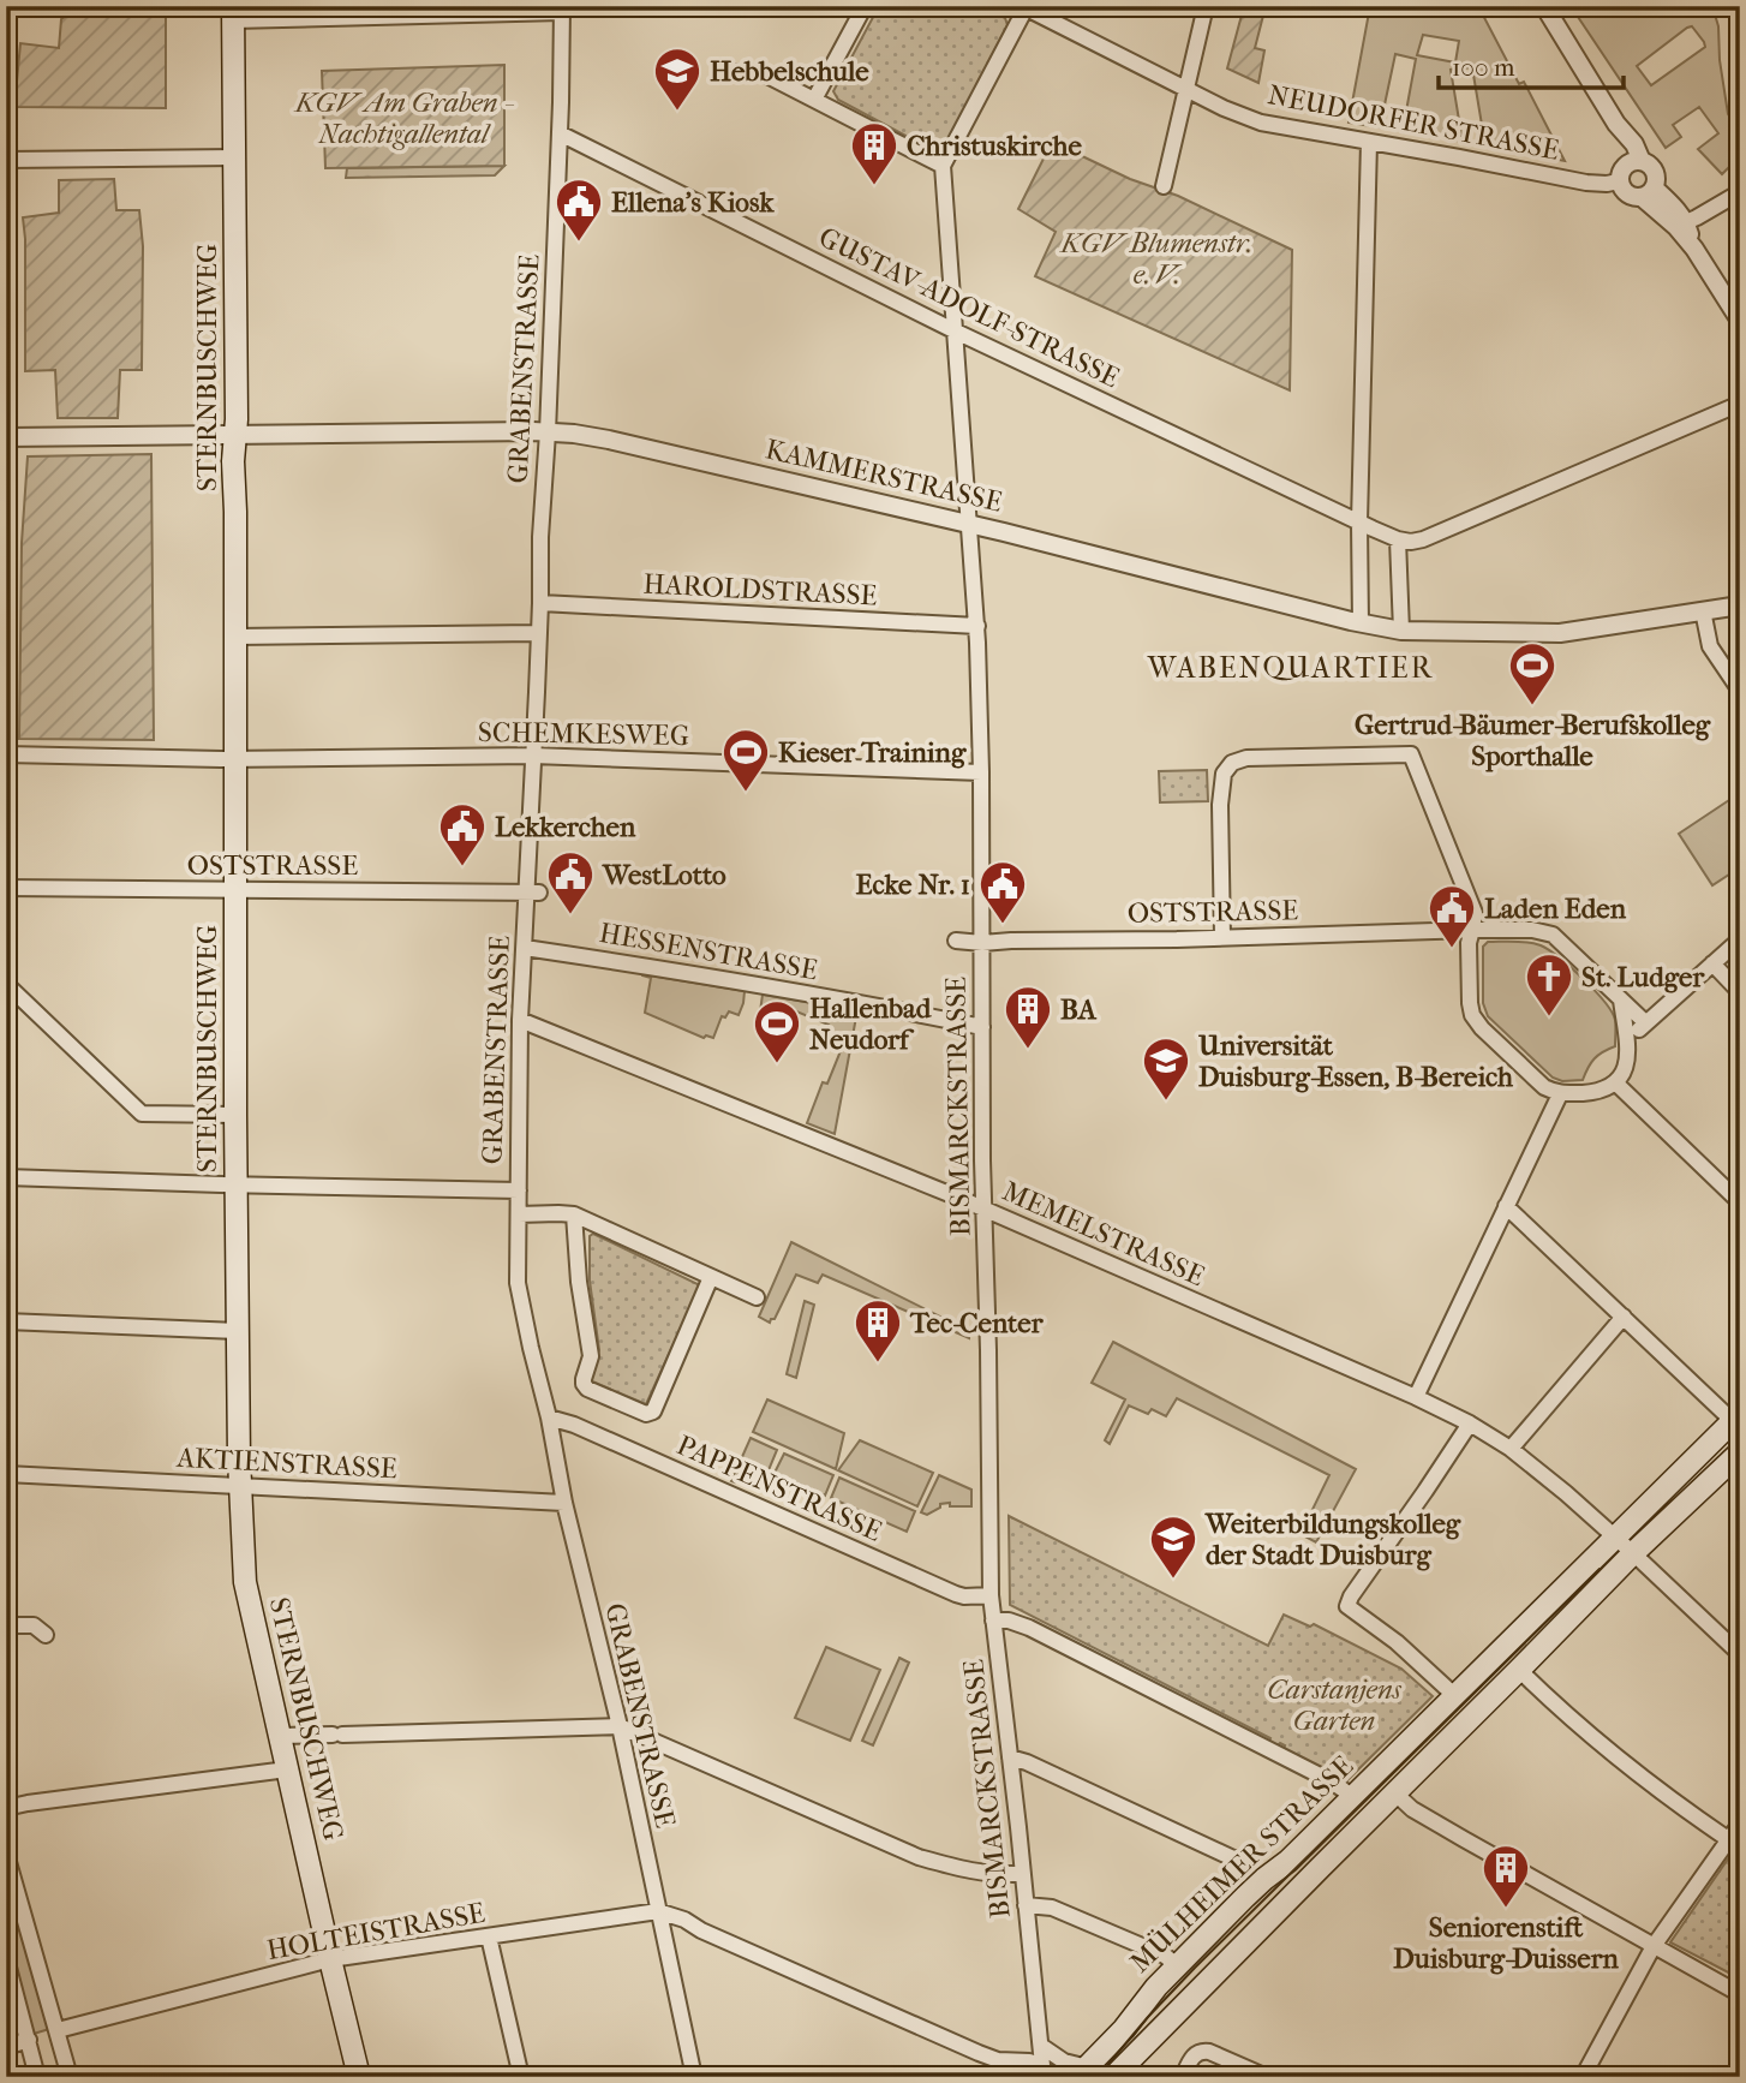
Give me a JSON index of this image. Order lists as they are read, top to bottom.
{
  "streets": {
    "main road": ["STERNBUSCHWEG", "MÜLHEIMER STRASSE"],
    "street": [
      "NEUDORFER STRASSE",
      "GUSTAV-ADOLF-STRASSE",
      "GRABENSTRASSE",
      "KAMMERSTRASSE",
      "HAROLDSTRASSE",
      "SCHEMKESWEG",
      "OSTSTRASSE",
      "HESSENSTRASSE",
      "BISMARCKSTRASSE",
      "MEMELSTRASSE",
      "AKTIENSTRASSE",
      "PAPPENSTRASSE",
      "HOLTEISTRASSE"
    ]
  },
  "crossings": [
    ["GUSTAV-ADOLF-STRASSE", "GRABENSTRASSE"],
    ["GUSTAV-ADOLF-STRASSE", "BISMARCKSTRASSE"],
    ["STERNBUSCHWEG", "KAMMERSTRASSE"],
    ["STERNBUSCHWEG", "SCHEMKESWEG"],
    ["STERNBUSCHWEG", "OSTSTRASSE"],
    ["STERNBUSCHWEG", "AKTIENSTRASSE"],
    ["STERNBUSCHWEG", "HOLTEISTRASSE"],
    ["GRABENSTRASSE", "KAMMERSTRASSE"],
    ["GRABENSTRASSE", "HAROLDSTRASSE"],
    ["GRABENSTRASSE", "SCHEMKESWEG"],
    ["GRABENSTRASSE", "OSTSTRASSE"],
    ["GRABENSTRASSE", "HESSENSTRASSE"],
    ["GRABENSTRASSE", "MEMELSTRASSE"],
    ["GRABENSTRASSE", "AKTIENSTRASSE"],
    ["GRABENSTRASSE", "PAPPENSTRASSE"],
    ["GRABENSTRASSE", "HOLTEISTRASSE"],
    ["KAMMERSTRASSE", "BISMARCKSTRASSE"],
    ["HAROLDSTRASSE", "BISMARCKSTRASSE"],
    ["SCHEMKESWEG", "BISMARCKSTRASSE"],
    ["OSTSTRASSE", "BISMARCKSTRASSE"],
    ["HESSENSTRASSE", "BISMARCKSTRASSE"],
    ["BISMARCKSTRASSE", "MEMELSTRASSE"],
    ["BISMARCKSTRASSE", "PAPPENSTRASSE"],
    ["MEMELSTRASSE", "MÜLHEIMER STRASSE"]
  ],
  "districts": ["WABENQUARTIER"],
  "parks": ["KGV Am Graben - Nachtigallental", "KGV Blumenstr. e. V.", "Carstanjens Garten"],
  "places": {
    "school or university": ["Hebbelschule", "Universität Duisburg-Essen, B-Bereich", "Weiterbildungskolleg der Stadt Duisburg"],
    "building": [
      "Christuskirche",
      "BA",
      "Tec-Center",
      "Seniorenstift Duisburg-Duissern"
    ],
    "public building": [
      "Ellena's Kiosk",
      "Lekkerchen",
      "WestLotto",
      "Ecke Nr. 1",
      "Laden Eden"
    ],
    "sports": ["Gertrud-Bäumer-Berufskolleg Sporthalle", "Kieser Training", "Hallenbad Neudorf"],
    "church": ["St. Ludger"]
  },
  "scale_bar": "100 m"
}
